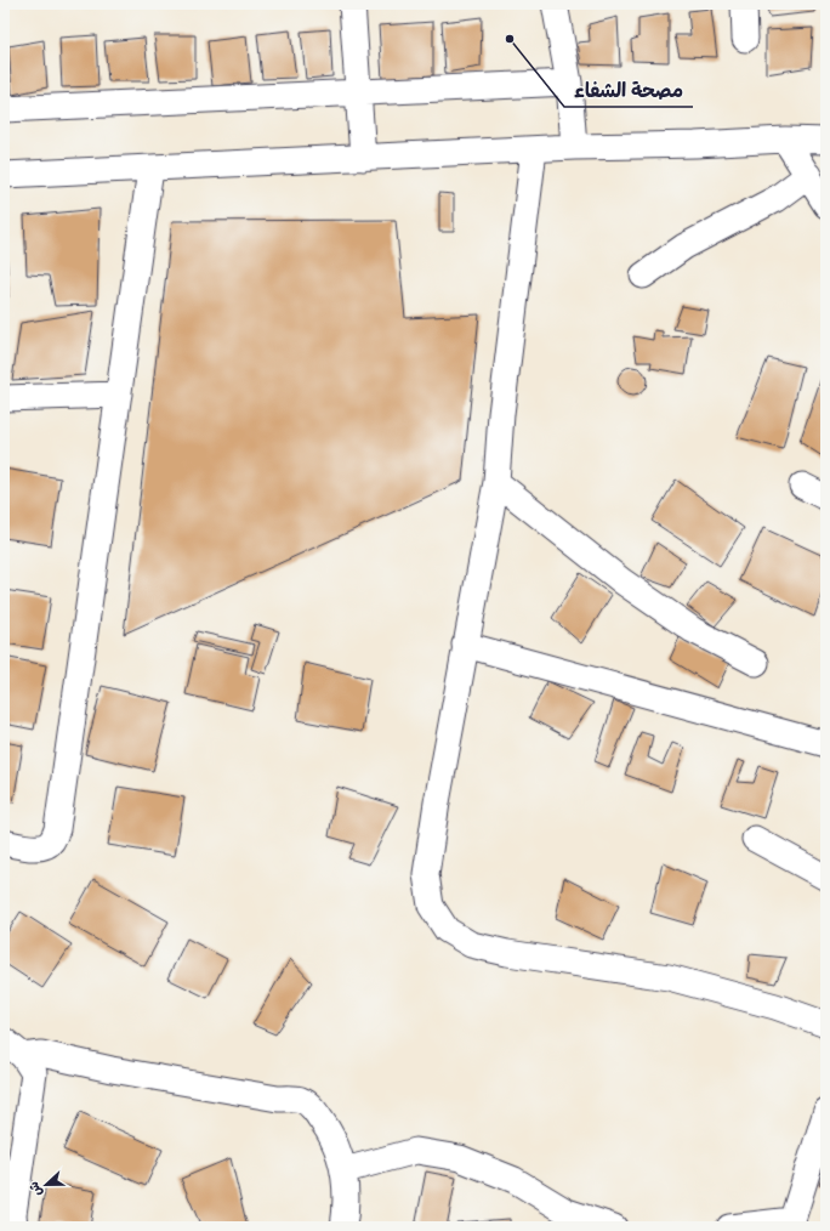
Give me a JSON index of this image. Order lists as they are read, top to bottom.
{
  "places": ["مصحة الشفاء"],
  "north": "left"
}
